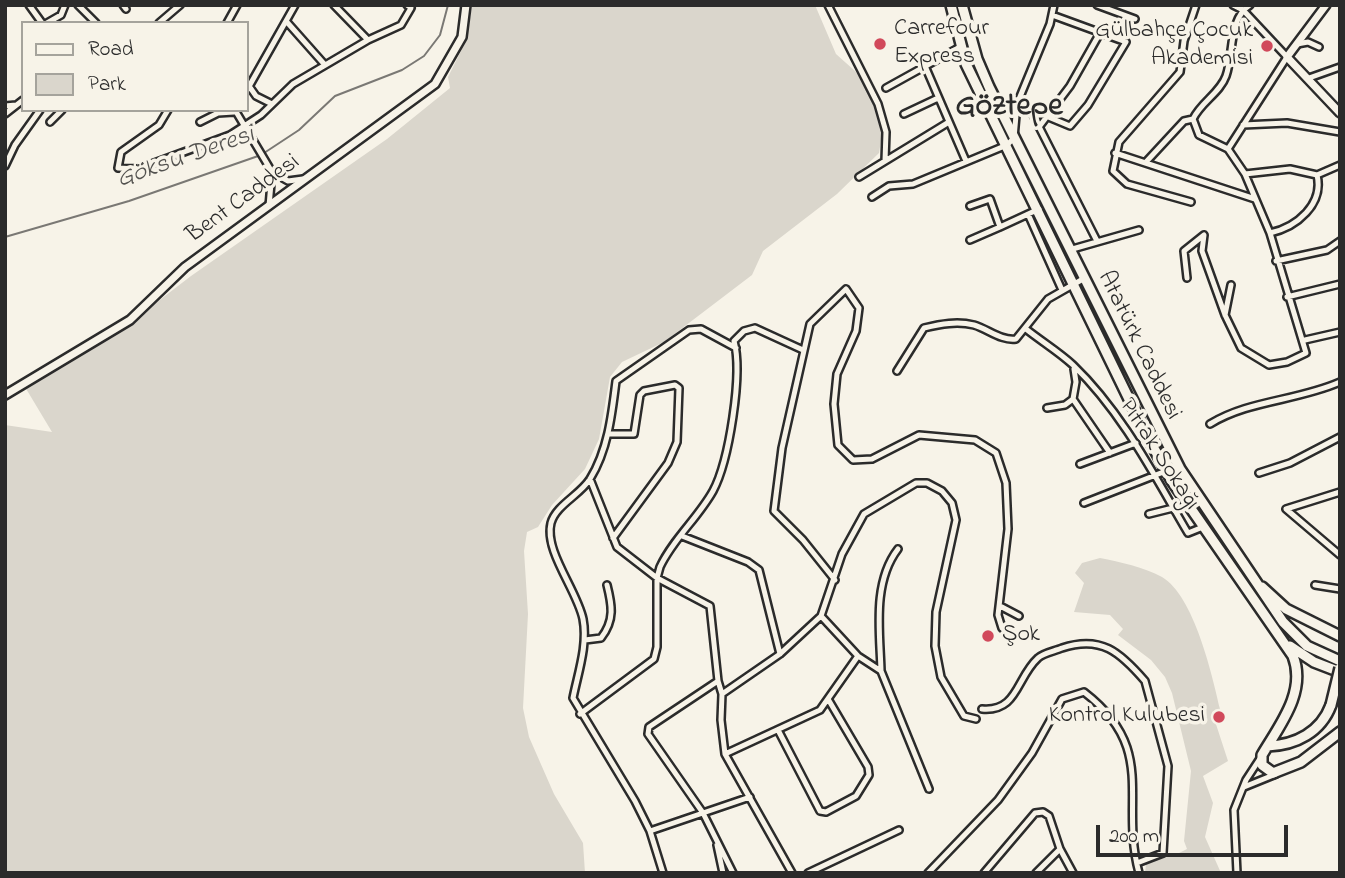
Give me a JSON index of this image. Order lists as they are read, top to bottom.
{
  "streets": {
    "main road": ["Atatürk Caddesi"],
    "street": ["Bent Caddesi", "Pıtrak Sokağı"]
  },
  "crossings": [
    ["Atatürk Caddesi", "Pıtrak Sokağı"]
  ],
  "districts": ["Göztepe"],
  "water": ["Göksu Deresi"],
  "places": [
    "Carrefour Express",
    "Gülbahçe Çocuk Akademisi",
    "Şok",
    "Kontrol Kulubesi"
  ],
  "legend": ["Road", "Park"],
  "scale_bar": "200 m"
}
